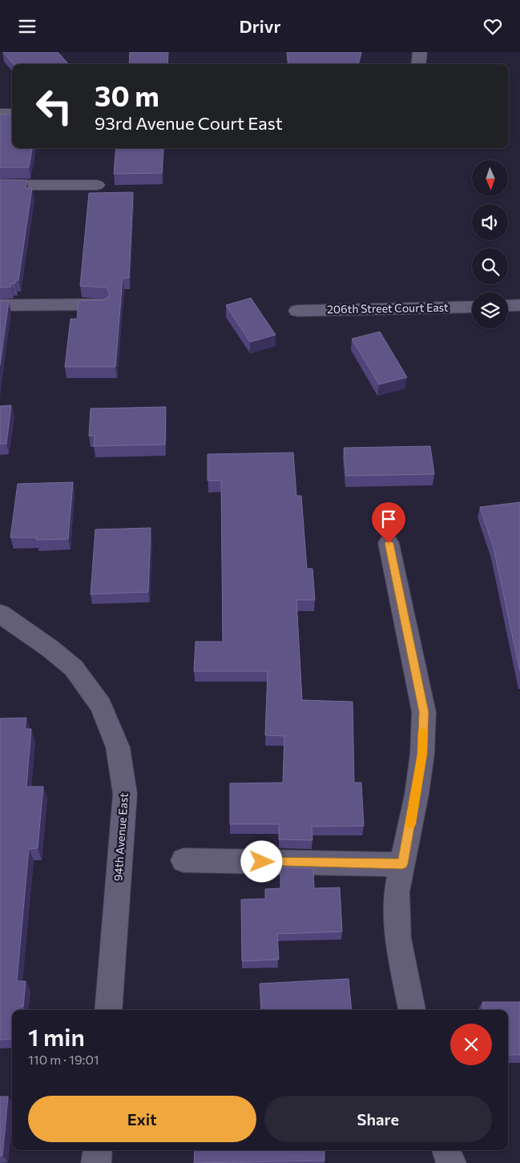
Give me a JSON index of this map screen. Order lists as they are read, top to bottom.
{
  "streets": {
    "street": ["206th Street Court East", "94th Avenue East"]
  },
  "north": "bottom",
  "page": {
    "header": "Drivr",
    "turn": ["30 m", "93rd Avenue Court East"],
    "heading": ["1 min", "110 m · 19:01"],
    "buttons": ["Exit", "Share"]
  }
}
